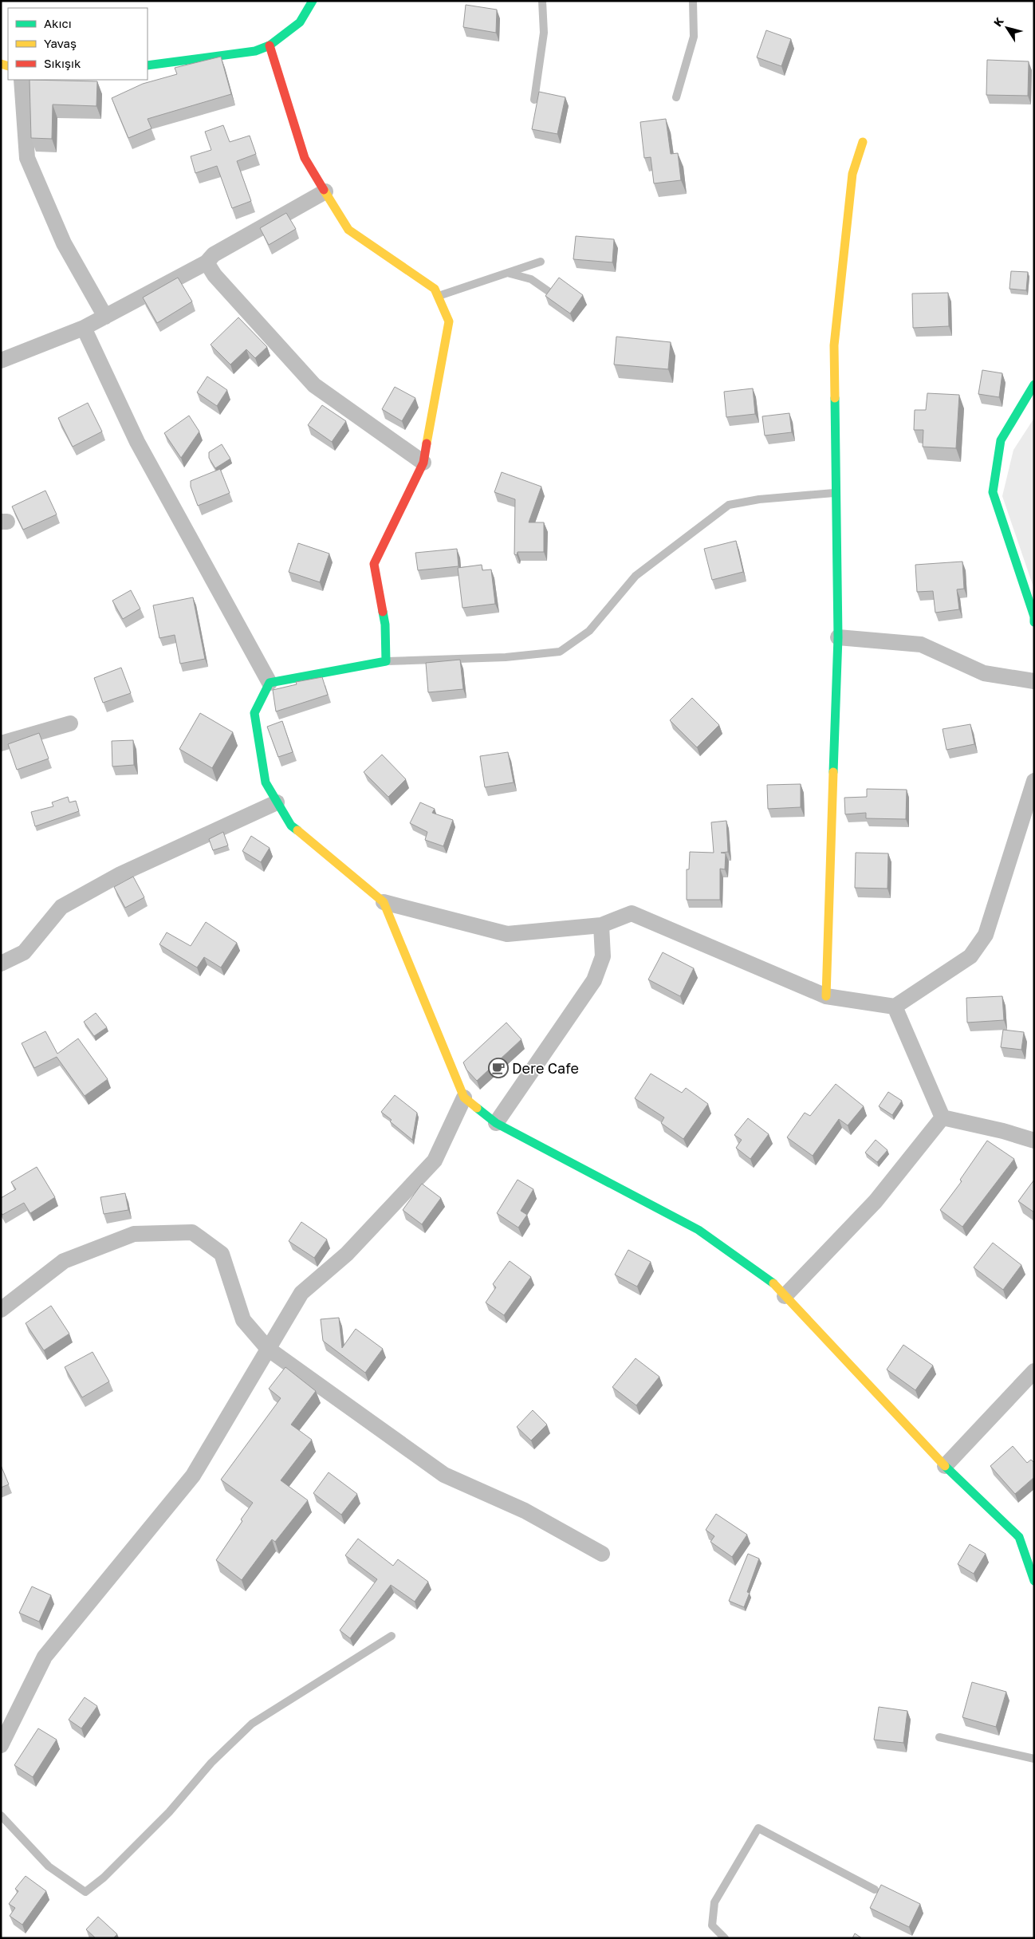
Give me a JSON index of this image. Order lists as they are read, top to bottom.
{
  "places": {
    "cafe": ["Dere Cafe"]
  },
  "legend": ["Akıcı", "Yavaş", "Sıkışık"],
  "north": "top left"
}
